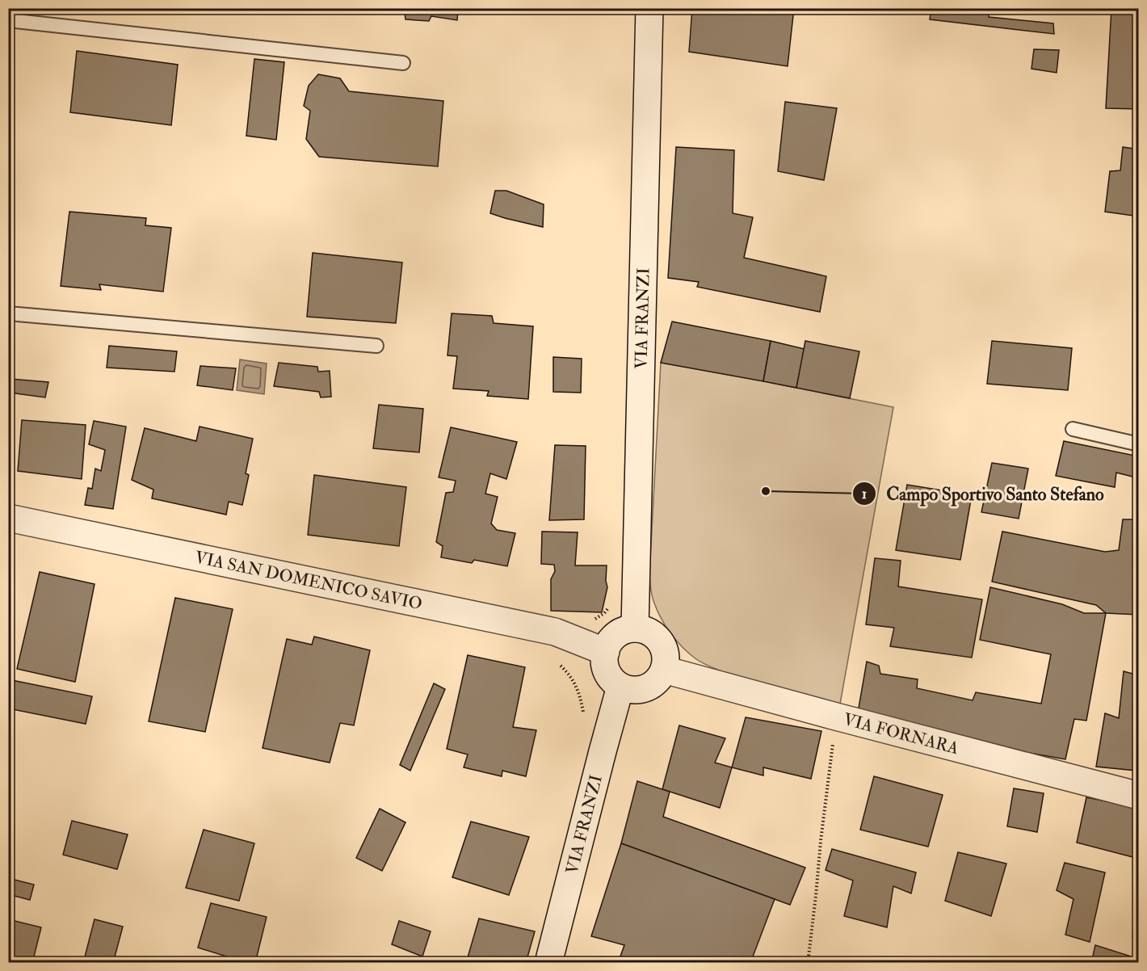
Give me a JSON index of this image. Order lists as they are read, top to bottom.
{
  "streets": {
    "main road": ["VIA FRANZI", "VIA SAN DOMENICO SAVIO", "VIA FORNARA"]
  },
  "crossings": [
    ["VIA FRANZI", "VIA SAN DOMENICO SAVIO"],
    ["VIA FRANZI", "VIA FORNARA"],
    ["VIA SAN DOMENICO SAVIO", "VIA FORNARA"]
  ],
  "places": ["Campo Sportivo Santo Stefano"]
}
